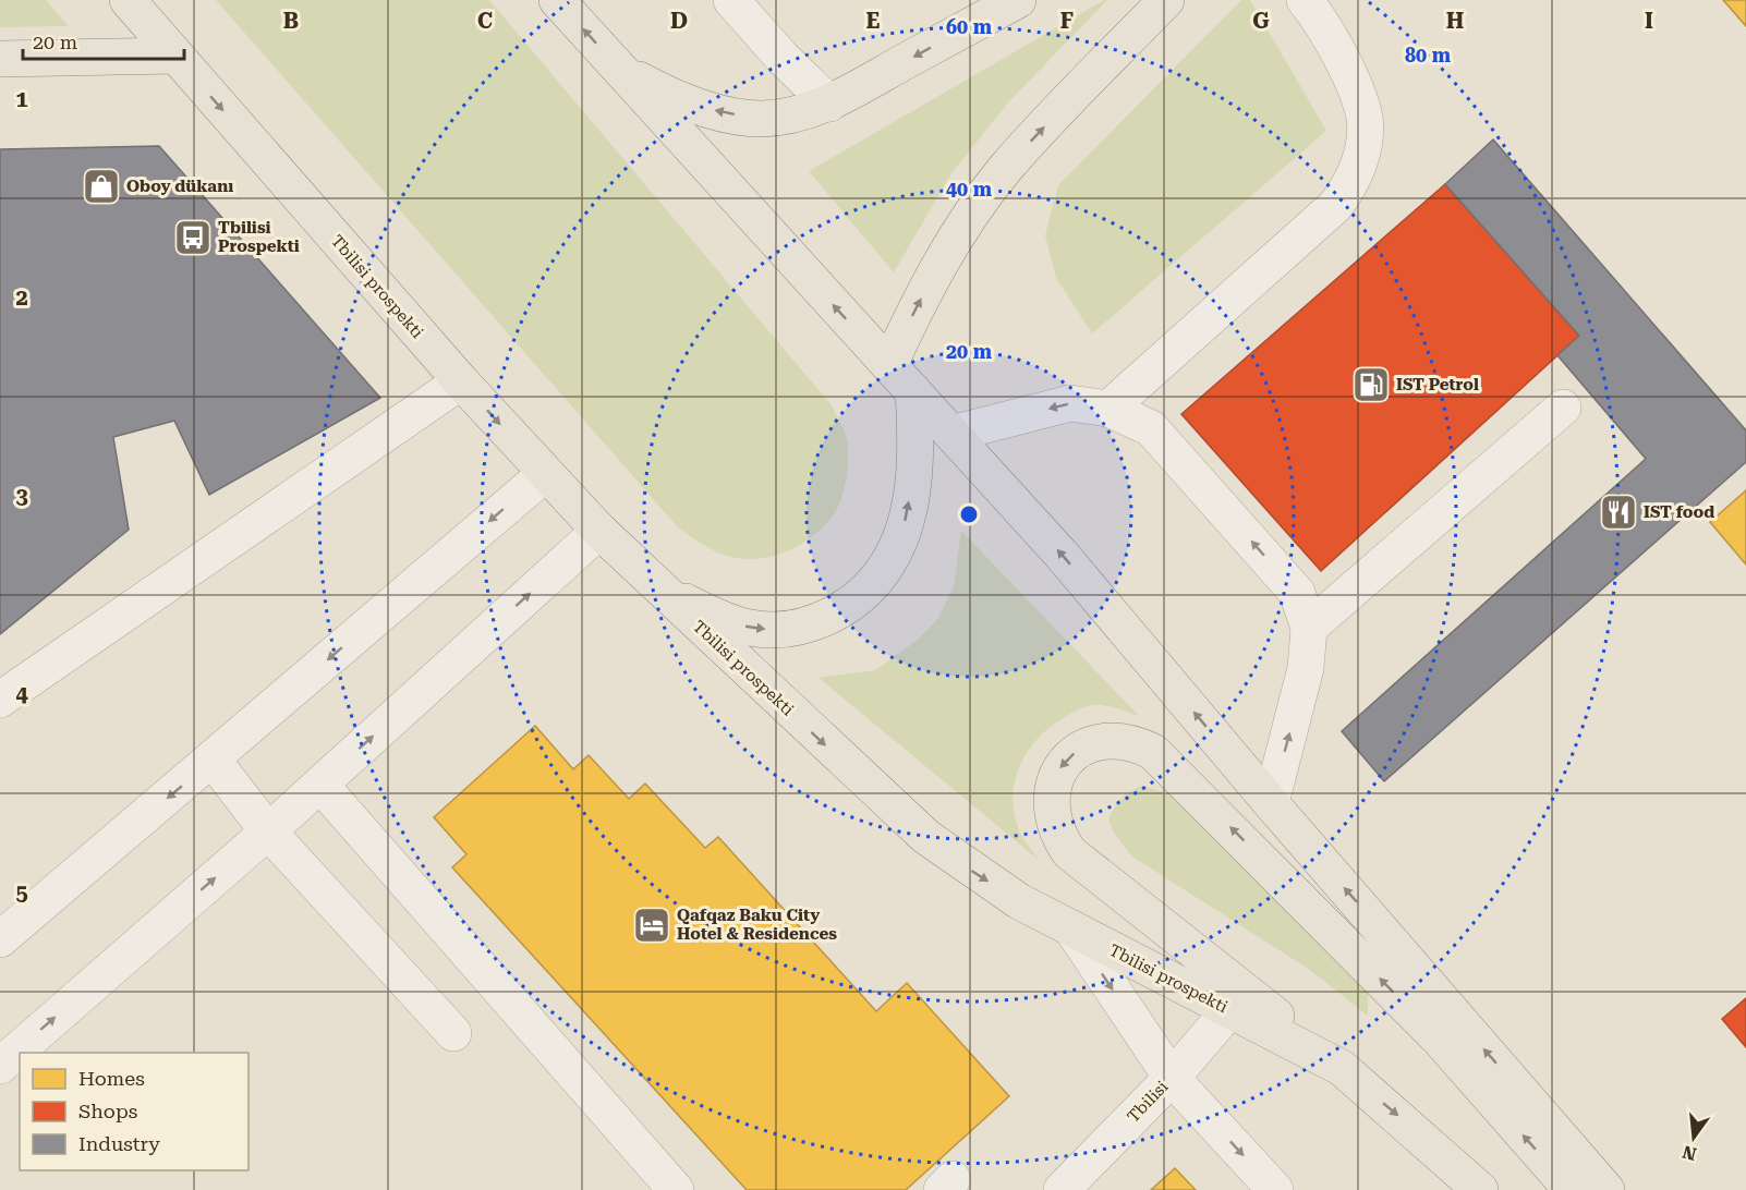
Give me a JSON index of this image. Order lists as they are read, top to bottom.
{
  "streets": {
    "main road": ["Tbilisi prospekti"],
    "lane": ["Tbilisi"]
  },
  "crossings": [
    ["Tbilisi prospekti", "Tbilisi"]
  ],
  "places": {
    "shop": ["Oboy dükanı"],
    "bus stop": ["Tbilisi Prospekti"],
    "fuel station": ["IST Petrol"],
    "restaurant": ["IST food"],
    "hotel": ["Qafqaz Baku City Hotel & Residences"]
  },
  "legend": ["Homes", "Shops", "Industry"],
  "scale_bar": "20 m",
  "north": "bottom",
  "grid": {
    "columns": [
      "B",
      "C",
      "D",
      "E",
      "F",
      "G",
      "H",
      "I"
    ],
    "rows": [
      "1",
      "2",
      "3",
      "4",
      "5"
    ]
  },
  "rings": [
    "60 m",
    "80 m",
    "40 m",
    "20 m"
  ]
}
